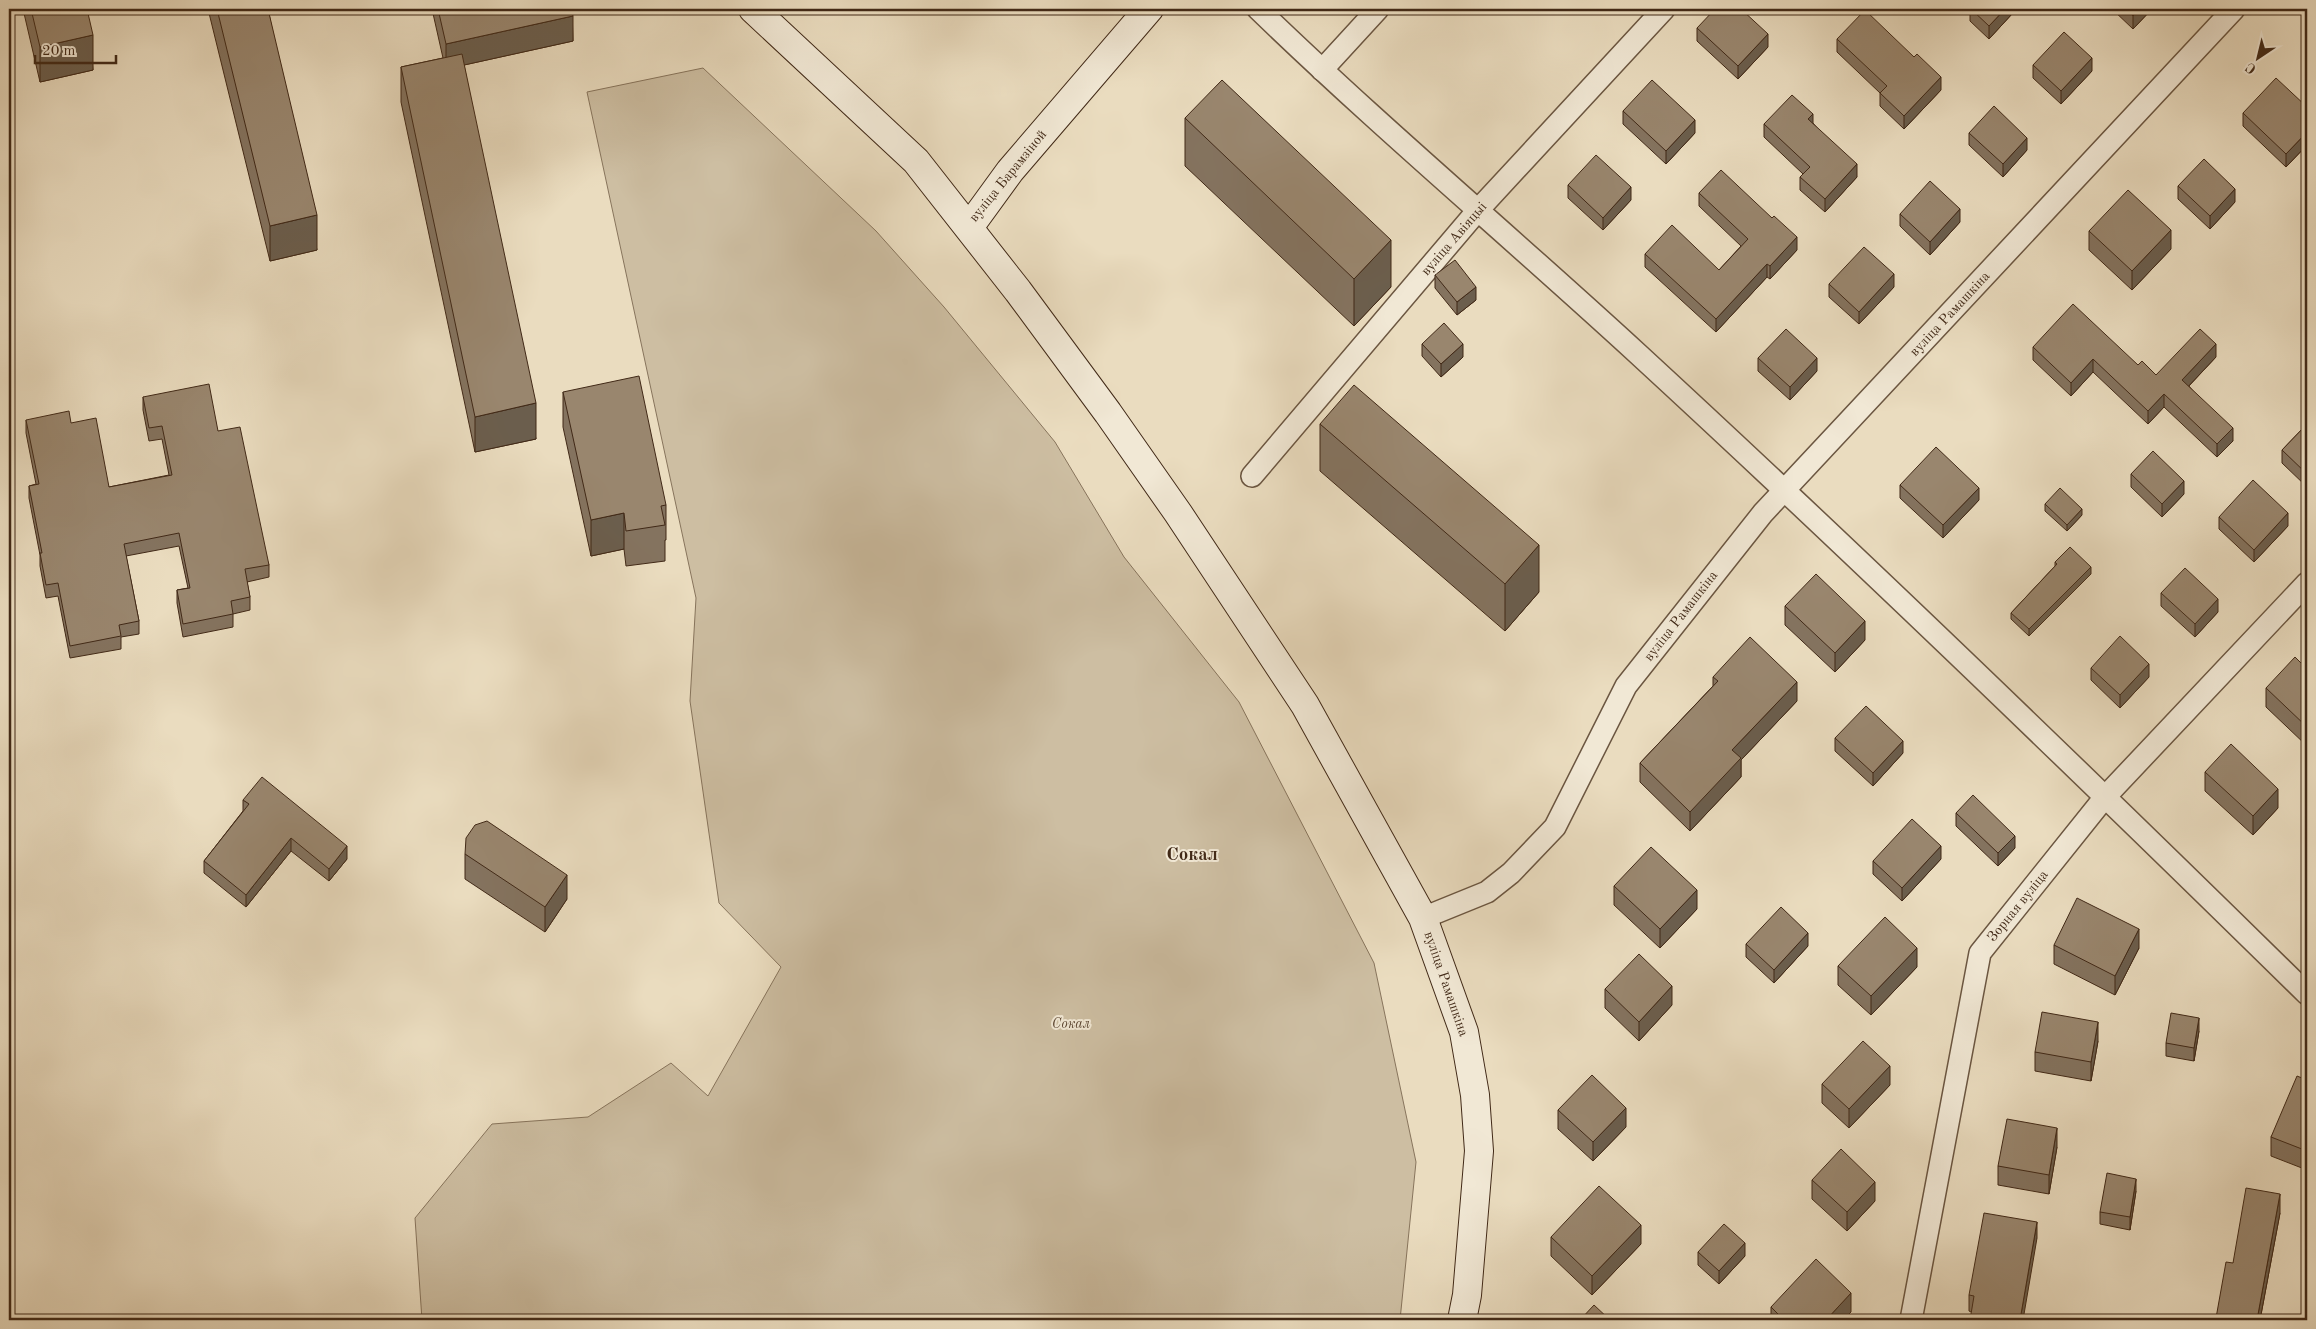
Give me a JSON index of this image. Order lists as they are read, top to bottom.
{
  "streets": {
    "street": [
      "вуліца Барамзіной",
      "вуліца Авіяцыі",
      "вуліца Рамашкіна",
      "Зорная вуліца"
    ]
  },
  "districts": ["Сокал"],
  "parks": ["Сокал"],
  "scale_bar": "20 m",
  "north": "bottom left"
}
